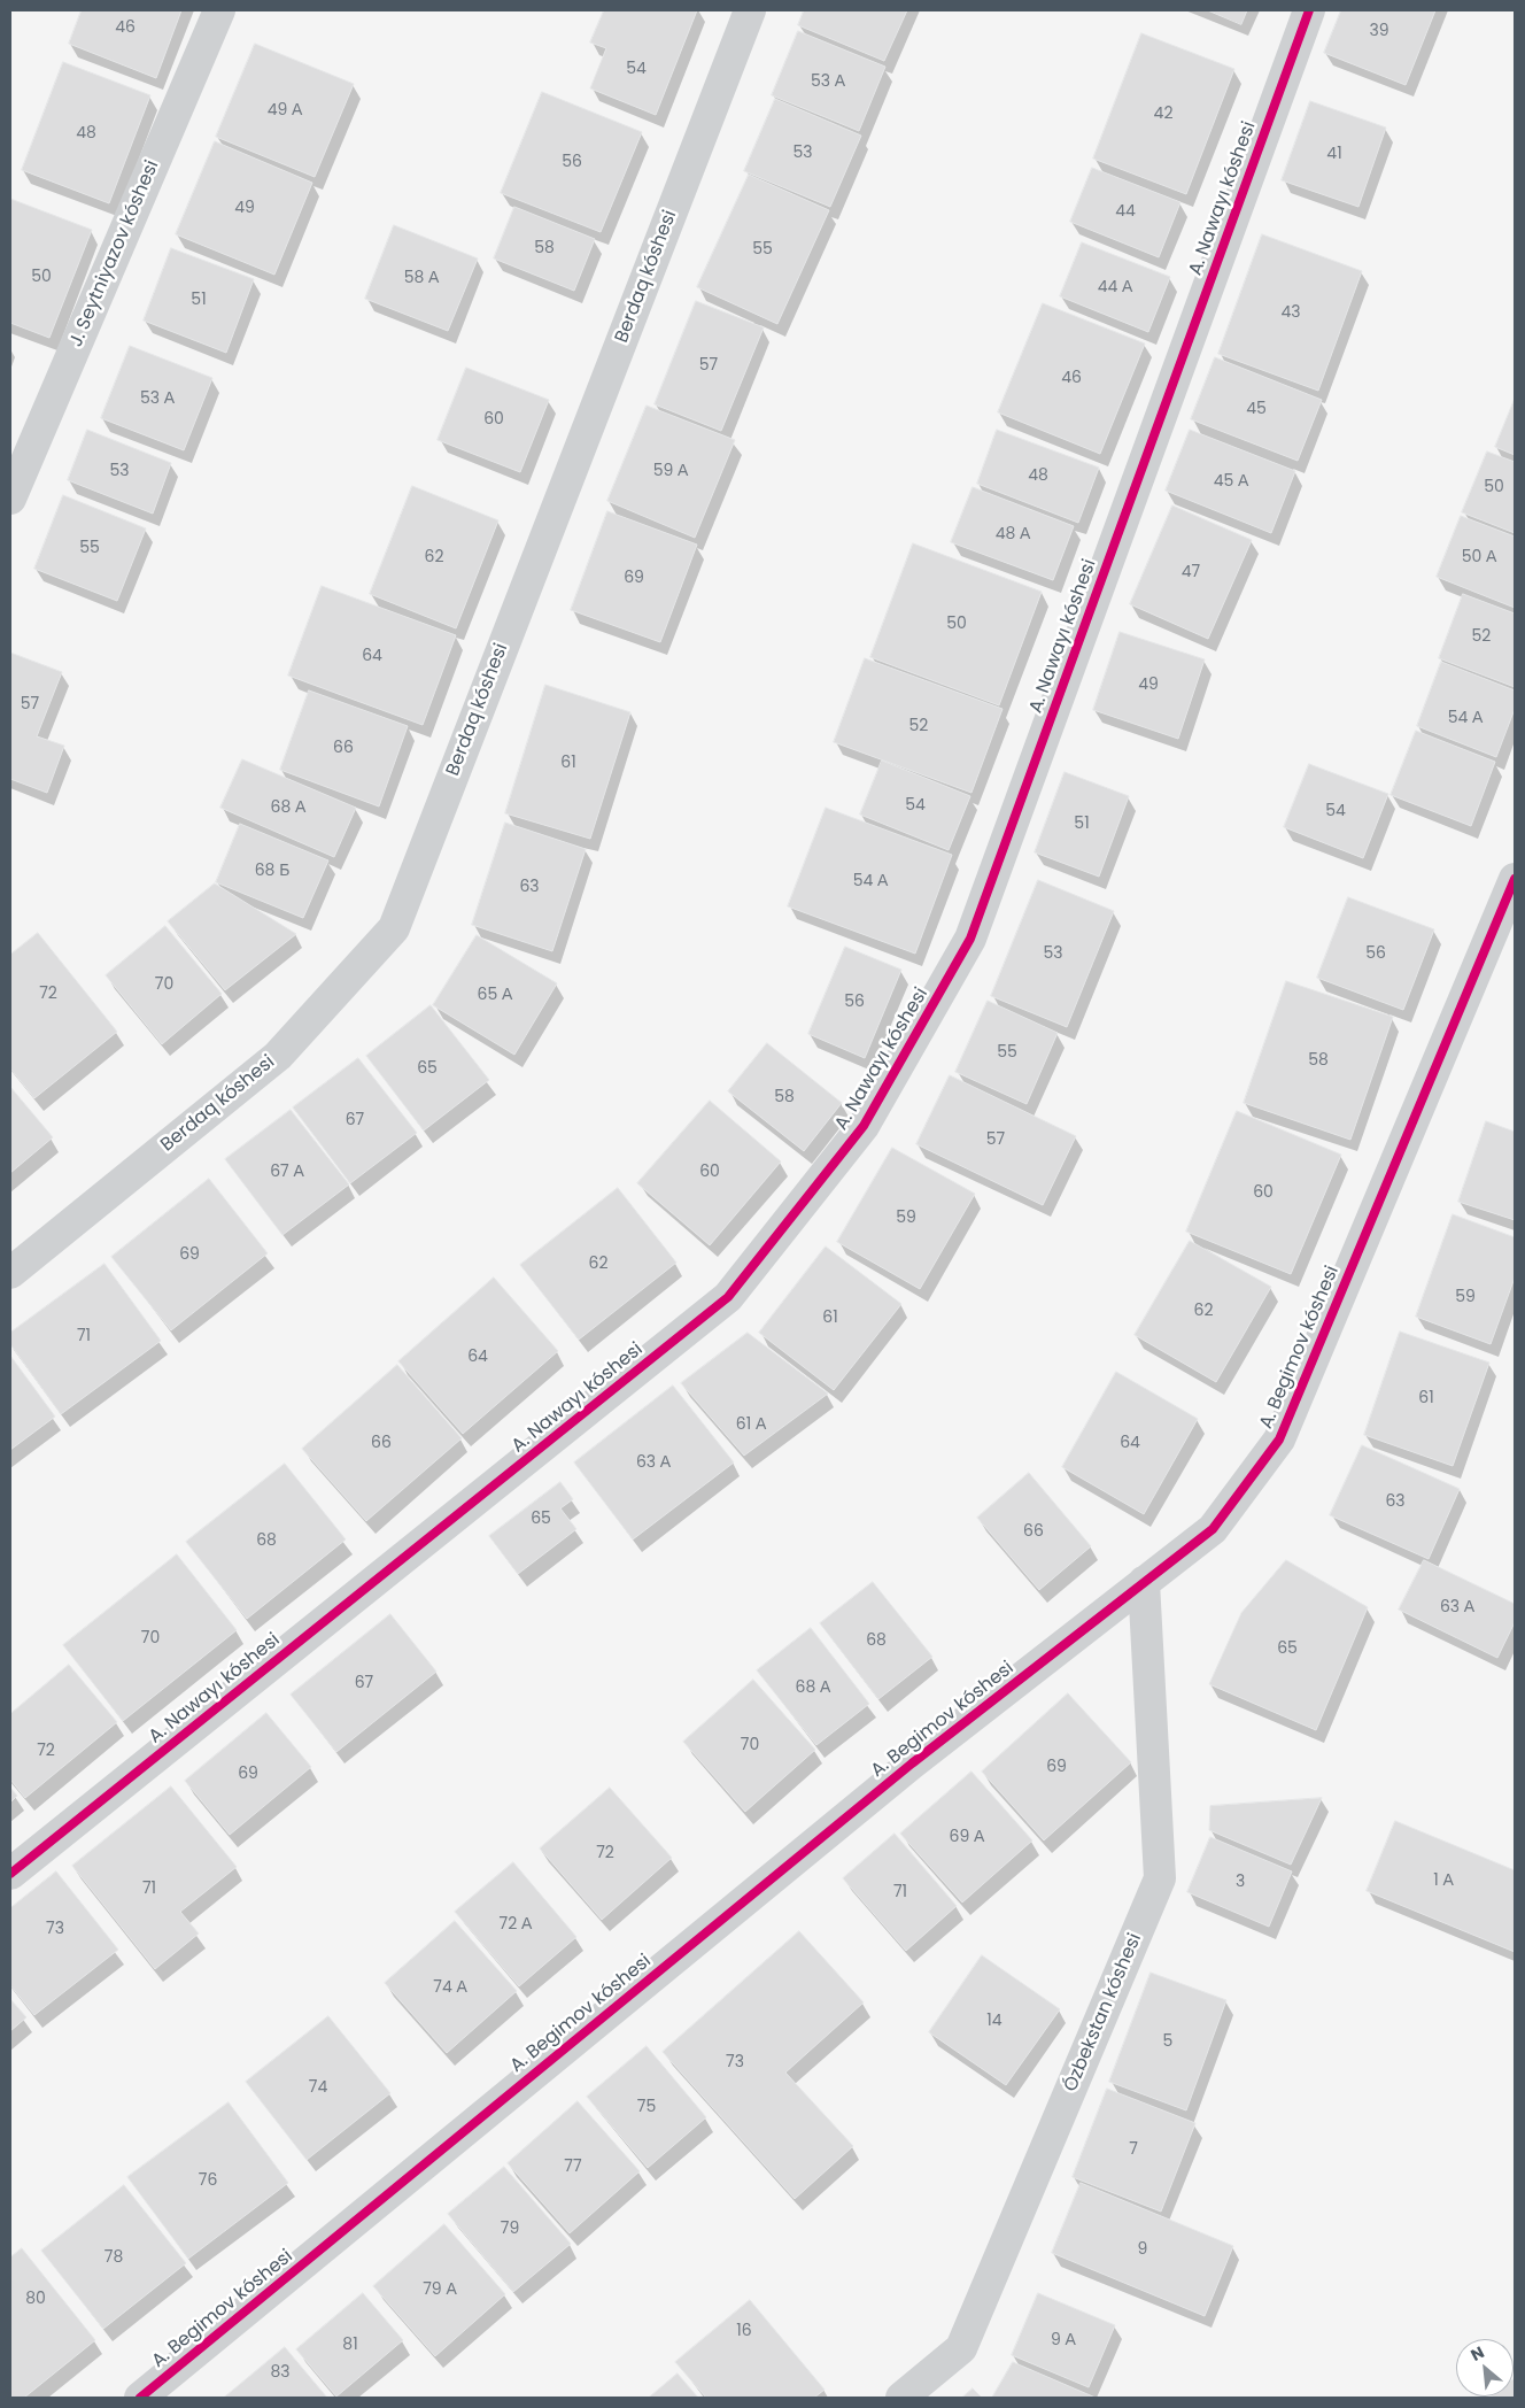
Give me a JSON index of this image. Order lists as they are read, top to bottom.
{
  "streets": {
    "street": [
      "A. Nawayı kóshesi",
      "J. Seytniyazov kóshesi",
      "Berdaq kóshesi",
      "A. Begimov kóshesi",
      "Ózbekstan kóshesi"
    ]
  },
  "crossings": [
    ["A. Begimov kóshesi", "Ózbekstan kóshesi"]
  ],
  "house_numbers": [
    "46",
    "39",
    "54",
    "53 А",
    "49 А",
    "42",
    "48",
    "53",
    "41",
    "56",
    "49",
    "44",
    "58",
    "55",
    "50",
    "58 А",
    "44 А",
    "51",
    "43",
    "57",
    "46",
    "53 А",
    "45",
    "60",
    "53",
    "59 А",
    "48",
    "45 А",
    "50",
    "48 А",
    "55",
    "62",
    "50 А",
    "47",
    "69",
    "50",
    "52",
    "64",
    "49",
    "57",
    "54 А",
    "52",
    "66",
    "61",
    "54",
    "68 А",
    "54",
    "51",
    "68 Б",
    "54 А",
    "63",
    "53",
    "56",
    "70",
    "72",
    "65 А",
    "56",
    "55",
    "58",
    "65",
    "58",
    "67",
    "57",
    "67 А",
    "60",
    "60",
    "59",
    "69",
    "62",
    "59",
    "62",
    "61",
    "71",
    "64",
    "61",
    "61 А",
    "66",
    "64",
    "63 А",
    "63",
    "65",
    "66",
    "68",
    "63 А",
    "70",
    "68",
    "65",
    "67",
    "68 А",
    "70",
    "72",
    "69",
    "69",
    "69 А",
    "72",
    "1 А",
    "3",
    "71",
    "71",
    "72 А",
    "73",
    "74 А",
    "14",
    "5",
    "73",
    "74",
    "75",
    "7",
    "77",
    "76",
    "79",
    "9",
    "78",
    "79 А",
    "80",
    "16",
    "9 А",
    "81",
    "83"
  ],
  "north": "top left"
}
